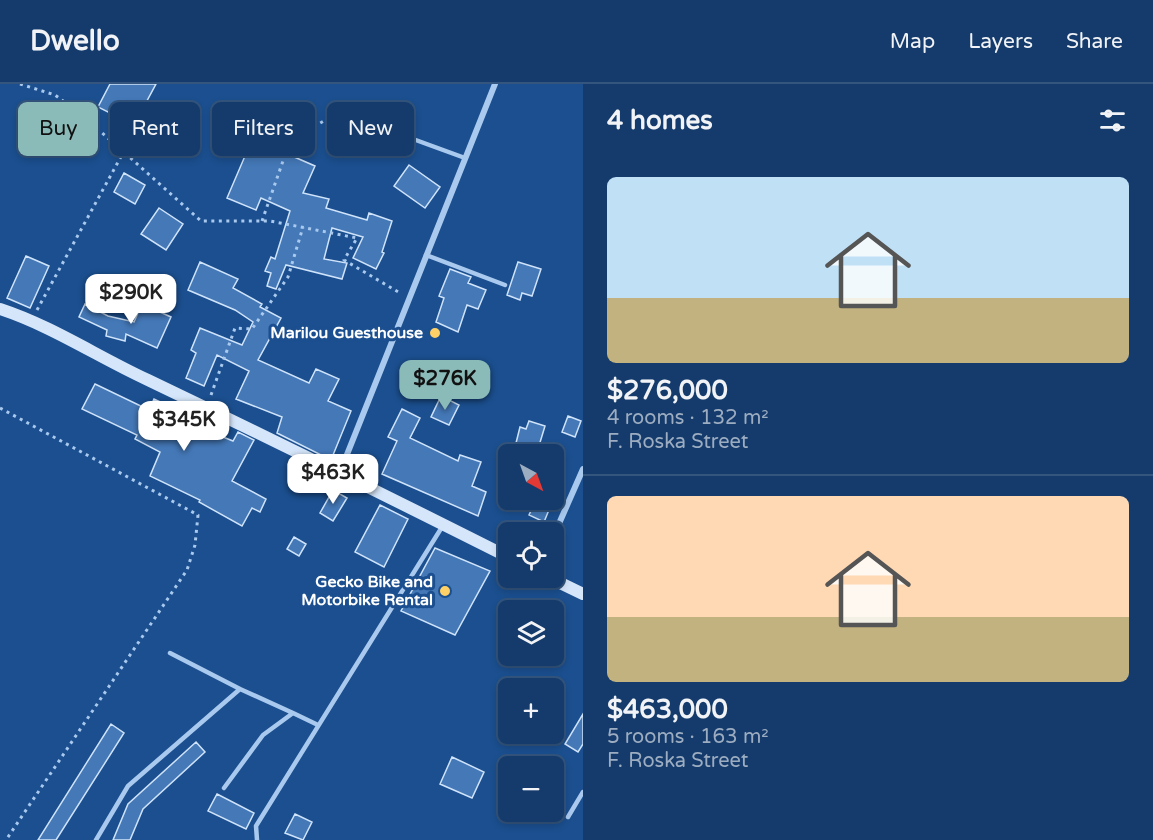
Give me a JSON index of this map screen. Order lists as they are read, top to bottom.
{
  "places": ["Marilou Guesthouse", "Gecko Bike and Motorbike Rental"],
  "north": "bottom right",
  "page": {
    "header": "Dwello",
    "nav": ["Map", "Layers", "Share"],
    "heading": "4 homes",
    "chip": [
      "Buy",
      "Rent",
      "Filters",
      "New"
    ],
    "list": [
      {
        "name": "$276,000",
        "note": "4 rooms · 132 m² · F. Roska Street"
      },
      {
        "name": "$463,000",
        "note": "5 rooms · 163 m² · F. Roska Street"
      }
    ],
    "price": [
      "$290K",
      "$276K",
      "$345K",
      "$463K"
    ],
    "map_buttons": ["+", "−"]
  }
}
